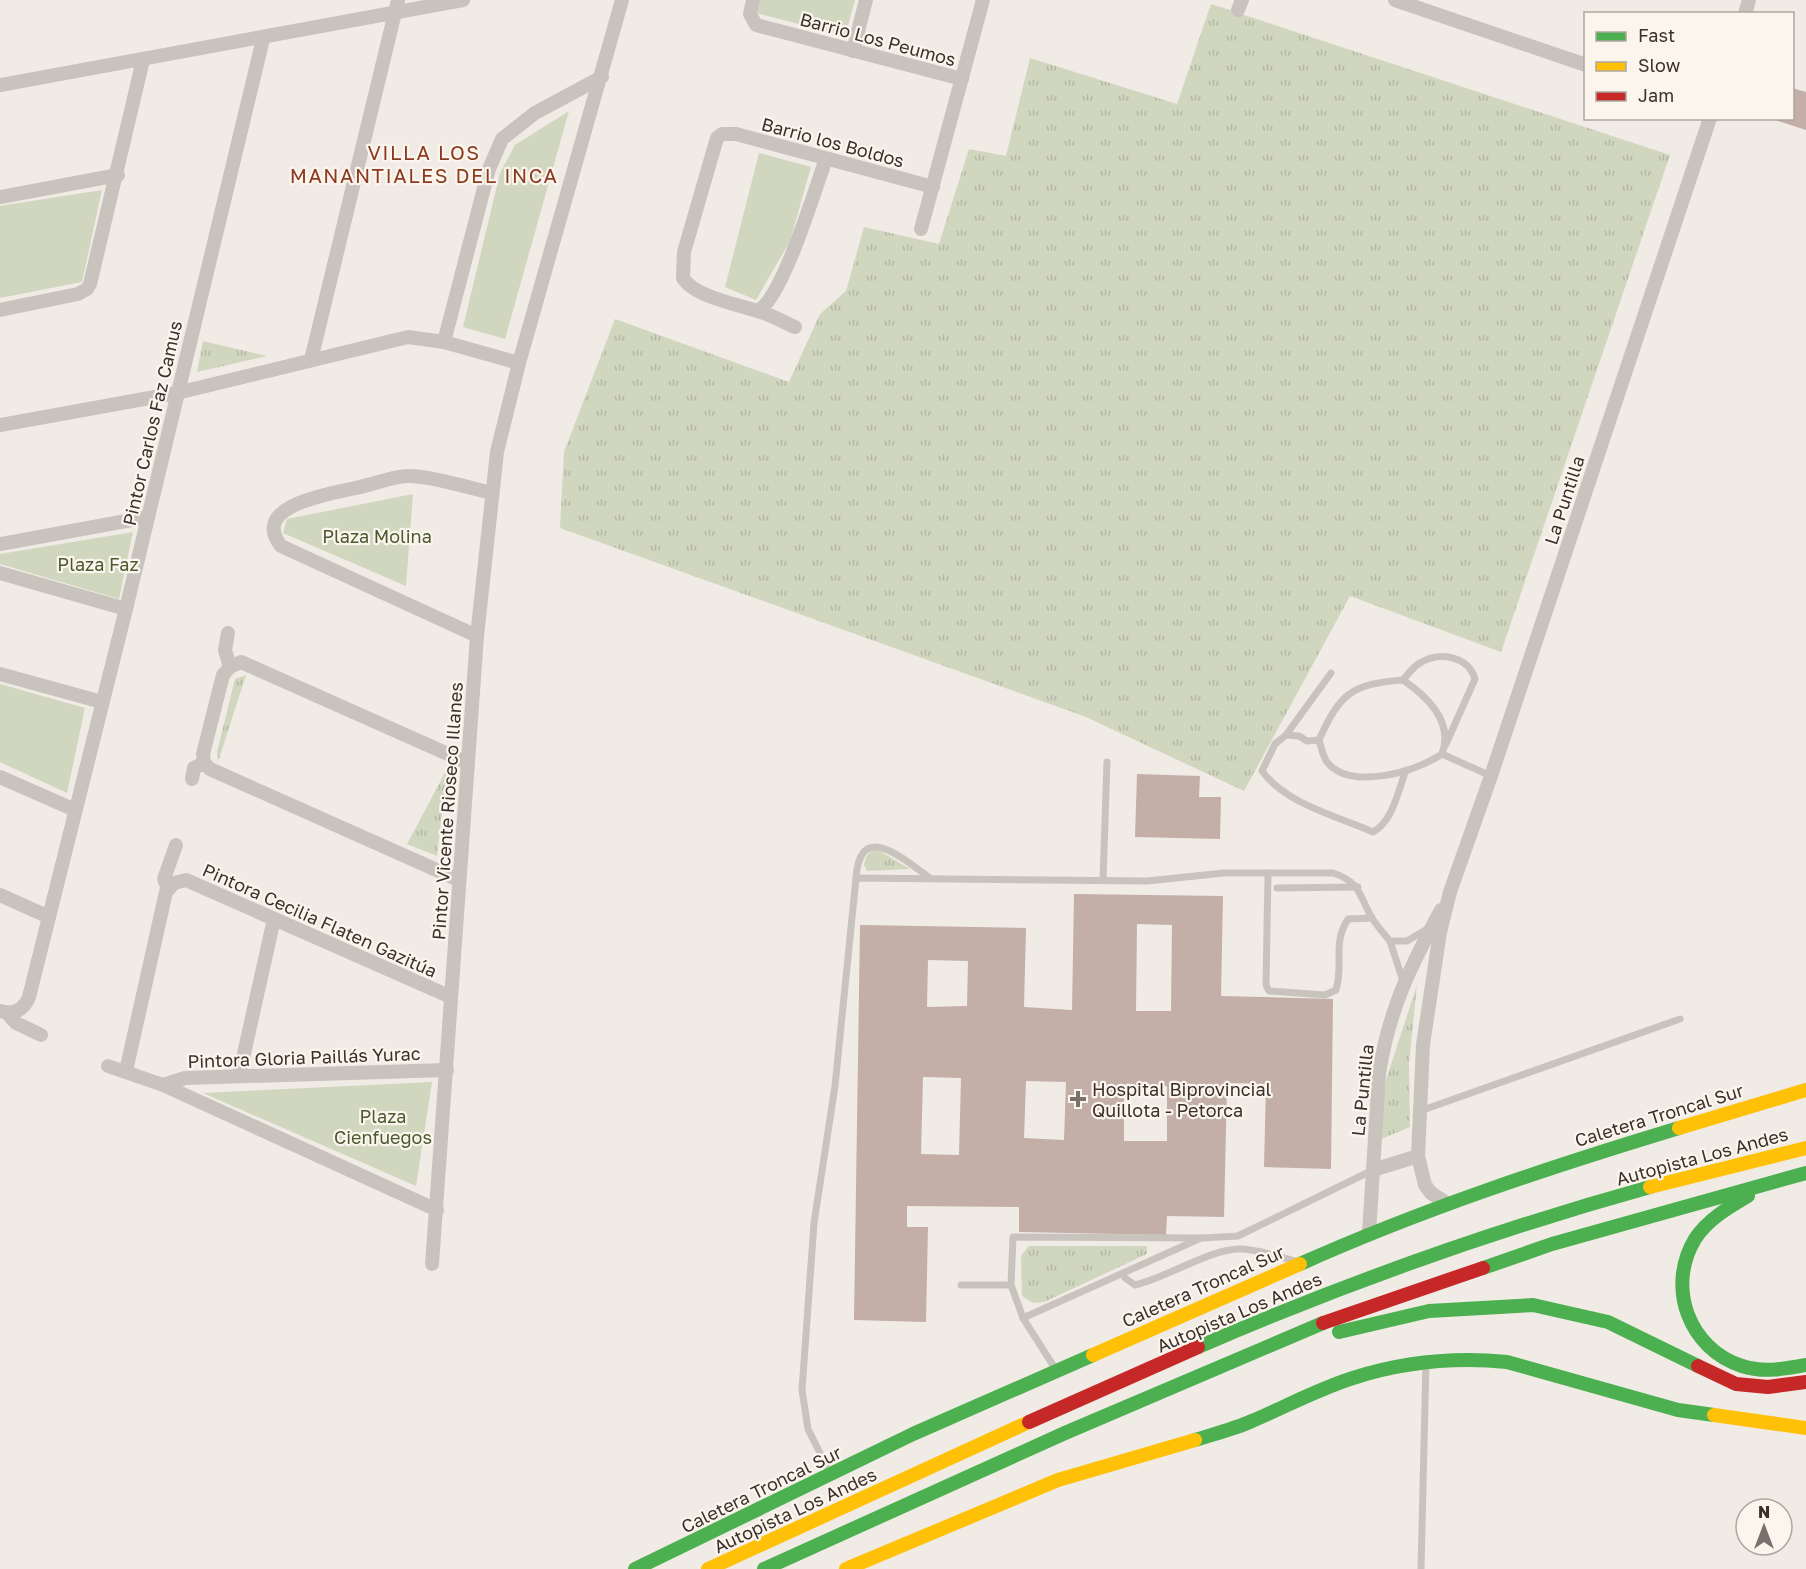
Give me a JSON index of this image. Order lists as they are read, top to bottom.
{
  "streets": {
    "main road": ["Caletera Troncal Sur", "Autopista Los Andes"],
    "street": [
      "Barrio Los Peumos",
      "Barrio los Boldos",
      "Pintor Carlos Faz Camus",
      "La Puntilla",
      "Pintor Vicente Rioseco Illanes",
      "Pintora Cecilia Flaten Gazitúa",
      "Pintora Gloria Paillás Yurac"
    ]
  },
  "crossings": [
    ["La Puntilla", "Caletera Troncal Sur"],
    ["Pintor Vicente Rioseco Illanes", "Pintora Cecilia Flaten Gazitúa"],
    ["Pintor Vicente Rioseco Illanes", "Pintora Gloria Paillás Yurac"]
  ],
  "districts": ["VILLA LOS MANANTIALES DEL INCA"],
  "parks": ["Plaza Molina", "Plaza Faz", "Plaza Cienfuegos"],
  "places": {
    "health": ["Hospital Biprovincial Quillota - Petorca"]
  },
  "legend": ["Fast", "Slow", "Jam"],
  "north": "top"
}
